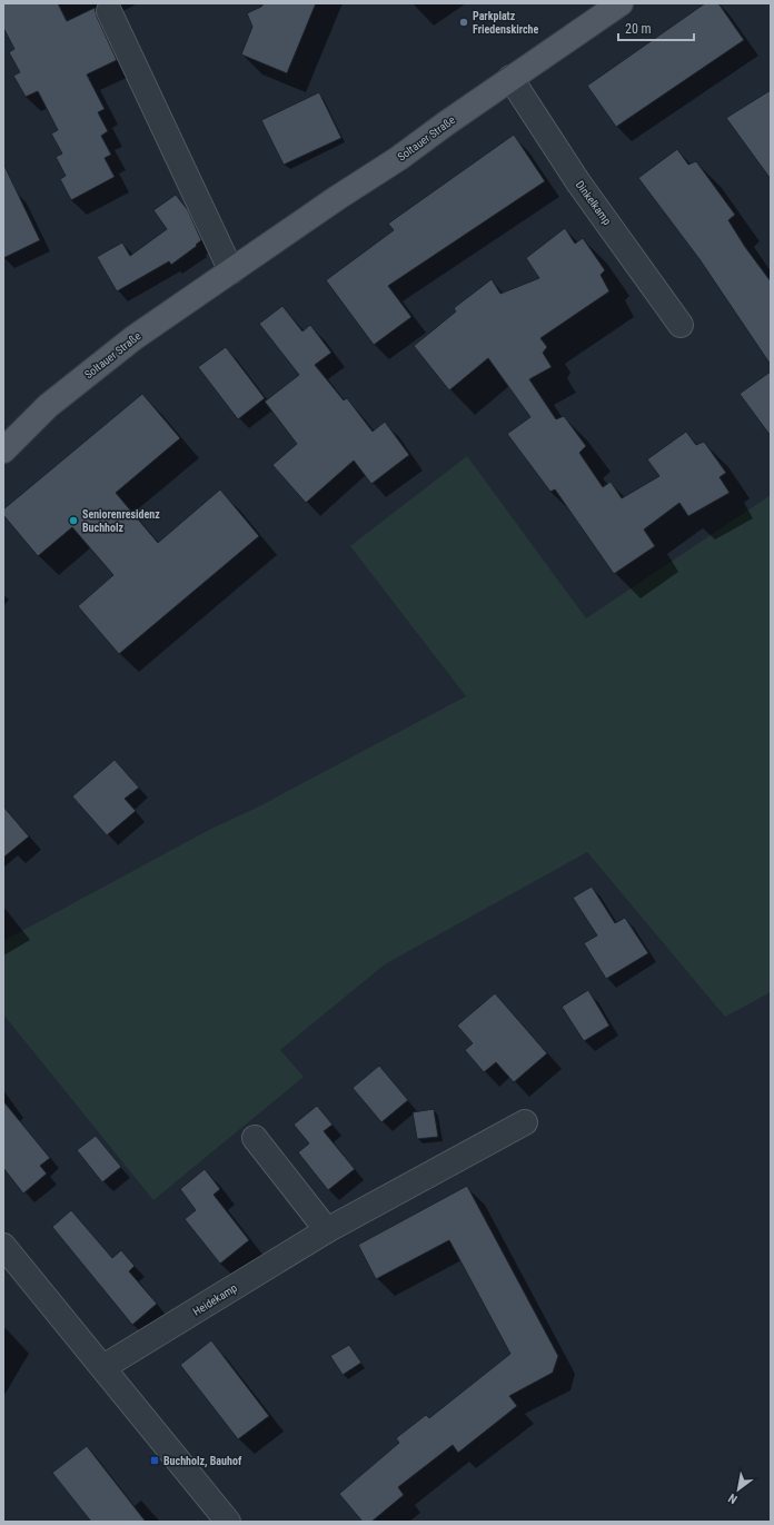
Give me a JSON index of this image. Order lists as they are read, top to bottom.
{
  "streets": {
    "main road": ["Soltauer Straße"],
    "street": ["Dinkelkamp", "Heidekamp"]
  },
  "crossings": [
    ["Soltauer Straße", "Dinkelkamp"]
  ],
  "places": {
    "other": ["Parkplatz Friedenskirche", "Seniorenresidenz Buchholz"],
    "transit": ["Buchholz, Bauhof"]
  },
  "scale_bar": "20 m",
  "north": "bottom left"
}
